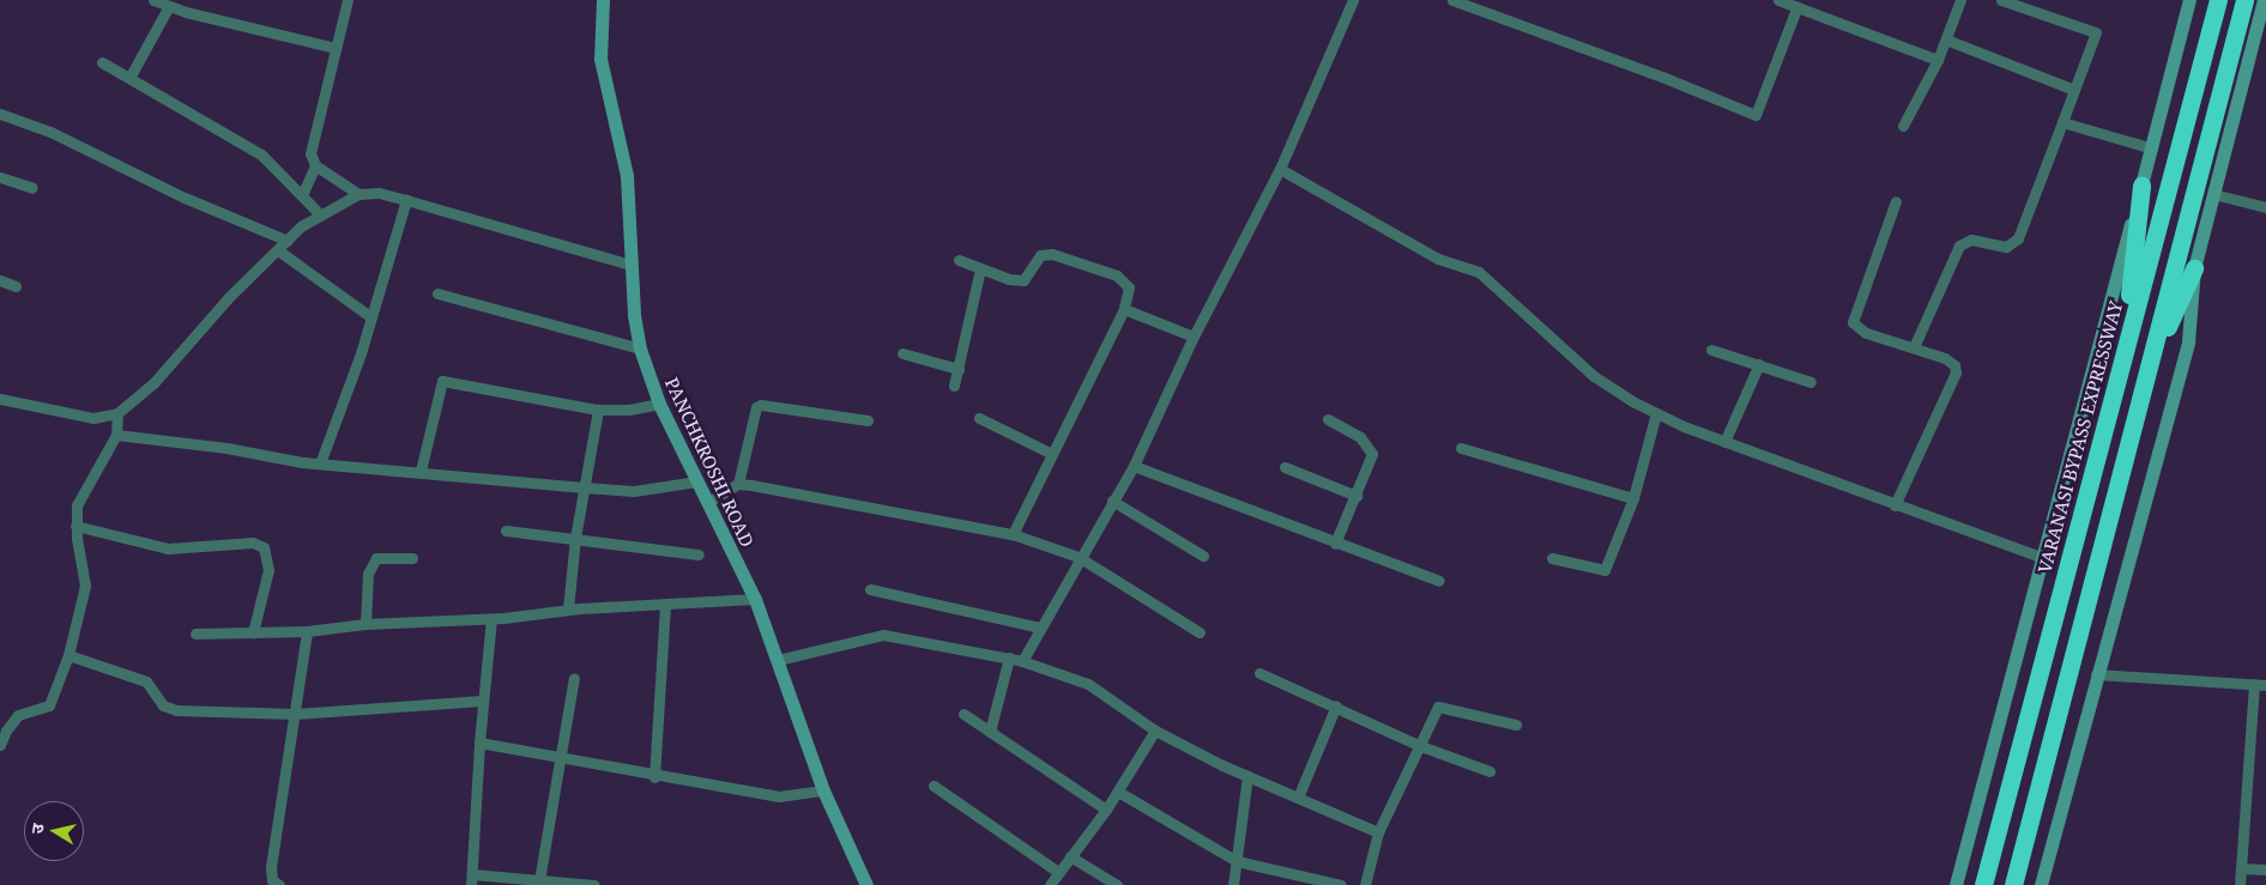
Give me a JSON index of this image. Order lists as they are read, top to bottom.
{
  "streets": {
    "highway": ["VARANASI BYPASS EXPRESSWAY"],
    "street": ["PANCHKROSHI ROAD"]
  },
  "north": "left"
}
